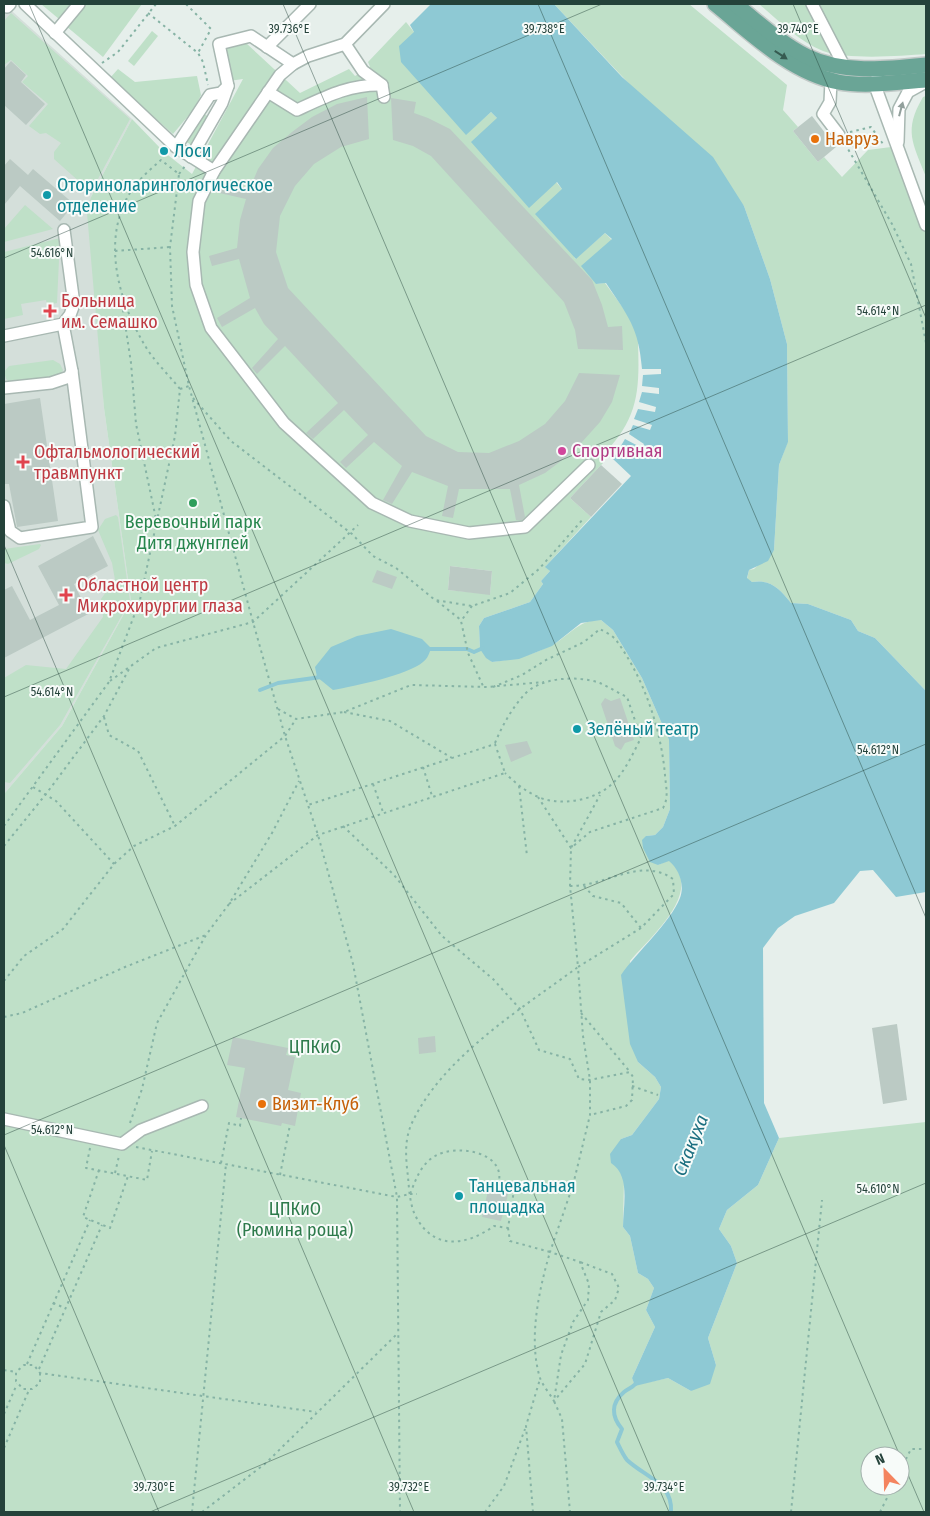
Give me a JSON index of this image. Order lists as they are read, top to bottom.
{
  "water": ["Скакуха"],
  "parks": ["ЦПКиО", "ЦПКиО (Рюмина роща)"],
  "places": {
    "other": [
      "Навруз",
      "Лоси",
      "Оториноларингологическое отделение",
      "Спортивная",
      "Веревочный парк Дитя джунглей",
      "Зелёный театр",
      "Визит-Клуб",
      "Танцевальная площадка"
    ],
    "health": ["Больница им. Семашко", "Офтальмологический травмпункт", "Областной центр Микрохирургии глаза"]
  },
  "north": "top left",
  "coordinates": [
    "39.736°E",
    "39.738°E",
    "39.740°E",
    "54.616°N",
    "54.614°N",
    "54.612°N",
    "54.610°N",
    "39.730°E",
    "39.732°E",
    "39.734°E"
  ]
}
